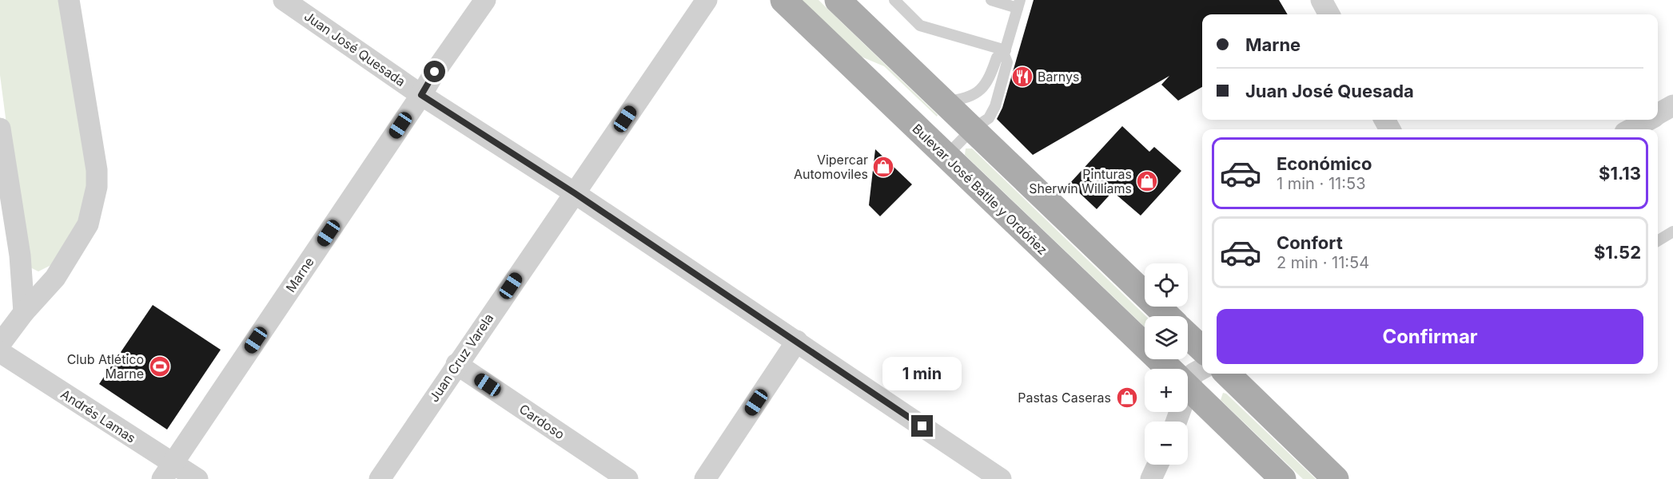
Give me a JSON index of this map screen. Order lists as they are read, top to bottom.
{
  "streets": {
    "main road": ["Bulevar José Batlle y Ordóñez"],
    "street": [
      "Juan José Quesada",
      "Marne",
      "Juan Cruz Varela",
      "Andrés Lamas",
      "Cardoso"
    ]
  },
  "crossings": [
    ["Juan José Quesada", "Marne"],
    ["Juan José Quesada", "Juan Cruz Varela"],
    ["Marne", "Andrés Lamas"],
    ["Juan Cruz Varela", "Cardoso"]
  ],
  "places": {
    "restaurant": ["Barnys"],
    "shop": ["Vipercar Automoviles", "Pinturas Sherwin Williams", "Pastas Caseras"],
    "sports": ["Club Atlético Marne"]
  },
  "page": {
    "banner": ["Marne", "Juan José Quesada"],
    "list": [
      {
        "name": "Económico",
        "note": "1 min · 11:53",
        "value": "$1.13"
      },
      {
        "name": "Confort",
        "note": "2 min · 11:54",
        "value": "$1.52"
      }
    ],
    "map_buttons": ["+", "−"],
    "buttons": "Confirmar",
    "bubble": "1 min"
  }
}
